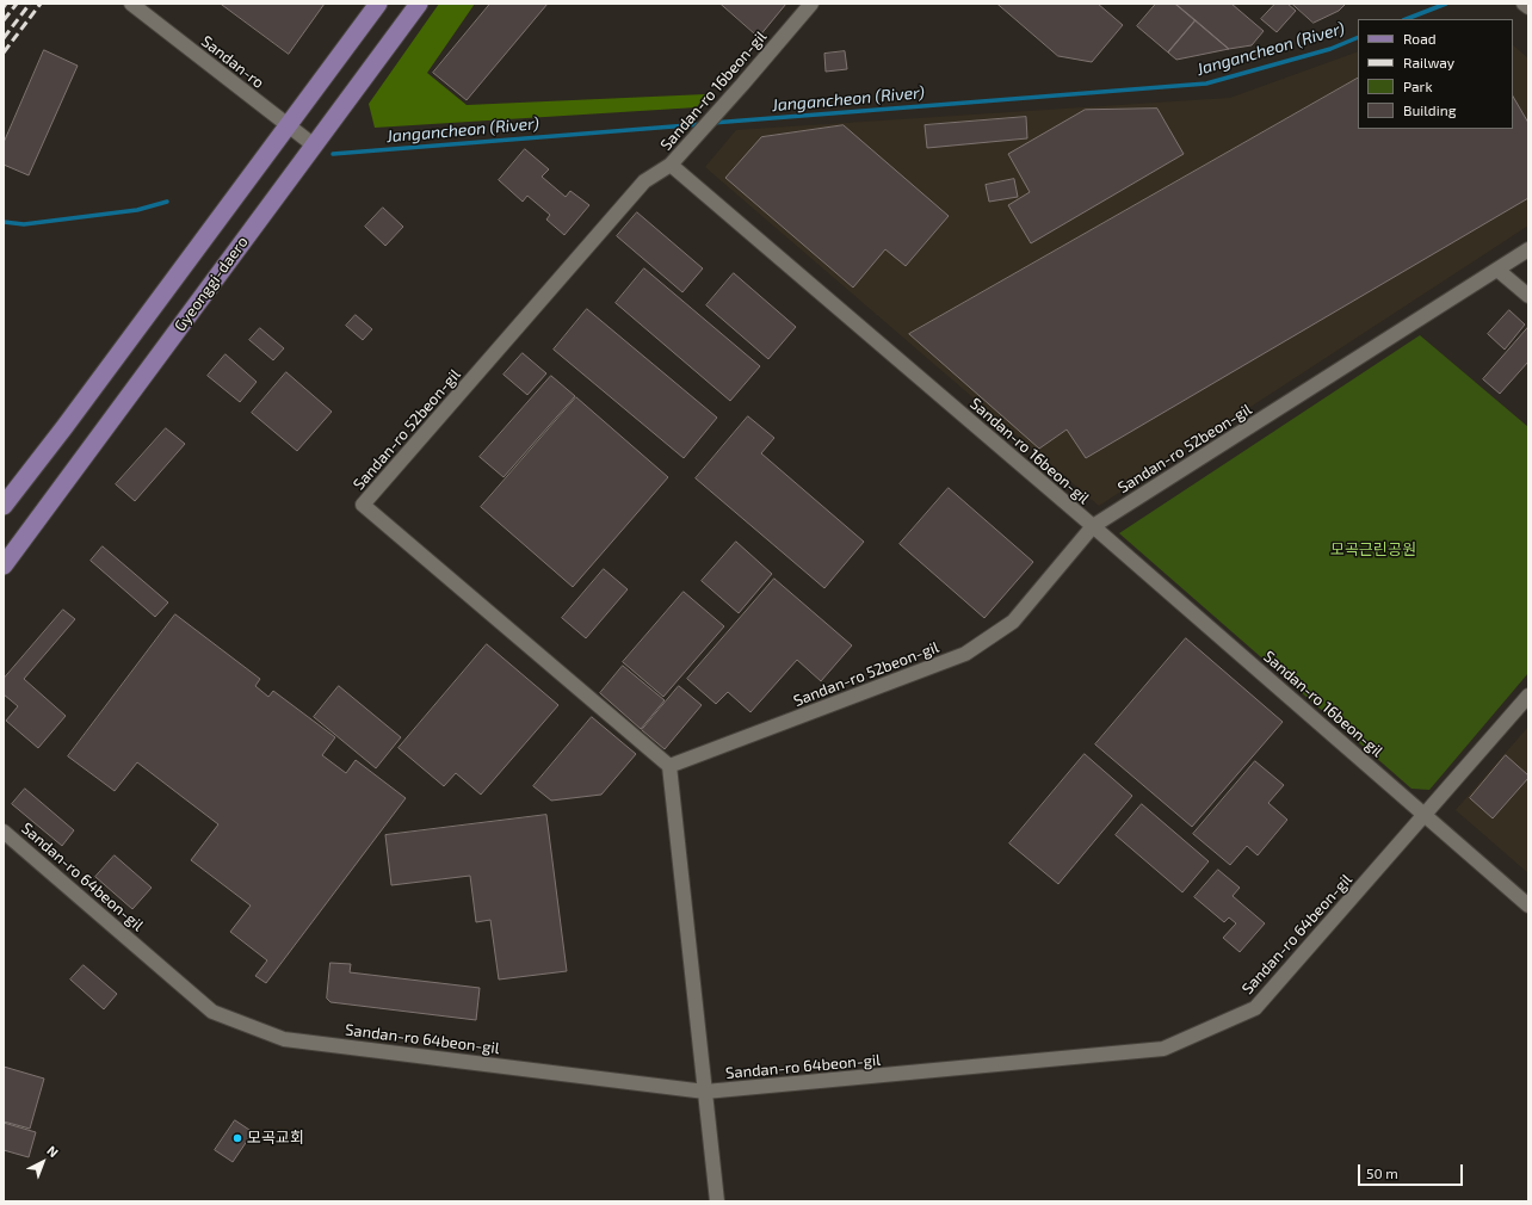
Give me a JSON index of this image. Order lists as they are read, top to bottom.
{
  "streets": {
    "main road": ["Gyeonggi-daero"],
    "street": [
      "Sandan-ro",
      "Sandan-ro 16beon-gil",
      "Sandan-ro 52beon-gil",
      "Sandan-ro 64beon-gil"
    ]
  },
  "crossings": [
    ["Sandan-ro", "Gyeonggi-daero"],
    ["Sandan-ro 16beon-gil", "Sandan-ro 52beon-gil"],
    ["Sandan-ro 16beon-gil", "Sandan-ro 64beon-gil"]
  ],
  "water": ["Jangancheon (River)"],
  "parks": ["모곡근린공원"],
  "places": ["모곡교회"],
  "legend": [
    "Road",
    "Railway",
    "Park",
    "Building"
  ],
  "scale_bar": "50 m",
  "north": "top right"
}
